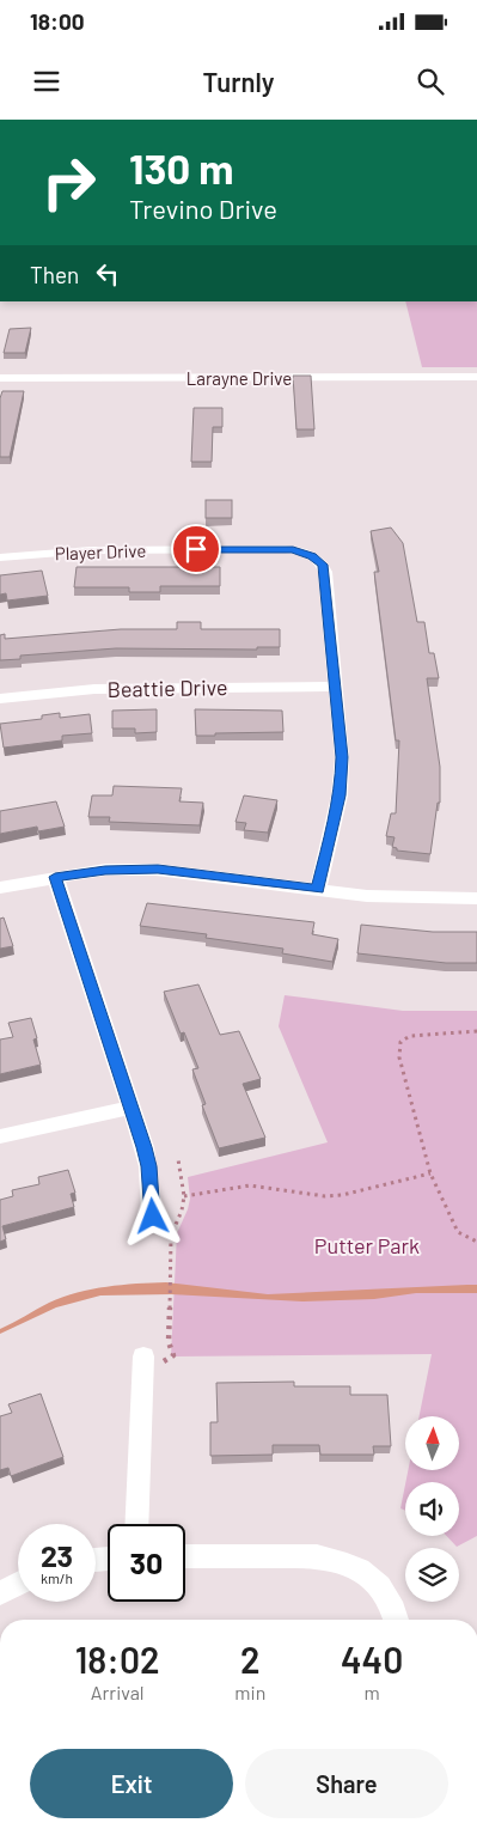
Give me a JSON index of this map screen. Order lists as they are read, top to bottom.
{
  "streets": {
    "street": ["Larayne Drive", "Player Drive", "Beattie Drive"]
  },
  "crossings": [
    ["Player Drive", "Beattie Drive"]
  ],
  "parks": ["Putter Park"],
  "north": "top",
  "page": {
    "status": "18:00",
    "header": "Turnly",
    "turn": ["130 m", "Trevino Drive"],
    "then": "Then",
    "speed": "23 km/h",
    "limit": "30",
    "eta": [
      "18:02",
      "Arrival",
      "2",
      "min",
      "440",
      "m"
    ],
    "buttons": ["Exit", "Share"]
  }
}
